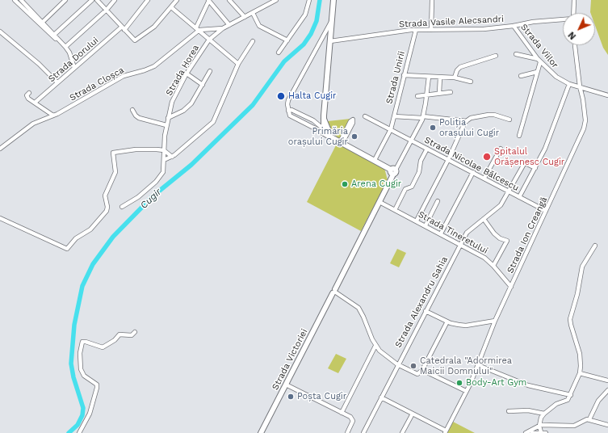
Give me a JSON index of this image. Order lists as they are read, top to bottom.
{
  "streets": {
    "main road": ["Strada Victoriei"],
    "street": [
      "Strada Vasile Alecsandri",
      "Strada Viilor",
      "Strada Dorului",
      "Strada Horea",
      "Strada Unirii",
      "Strada Cloșca",
      "Strada Nicolae Bălcescu",
      "Strada Tineretului",
      "Strada Ion Creangă",
      "Strada Alexandru Sahia"
    ]
  },
  "crossings": [
    ["Strada Vasile Alecsandri", "Strada Viilor"],
    ["Strada Vasile Alecsandri", "Strada Unirii"],
    ["Strada Viilor", "Strada Ion Creangă"],
    ["Strada Unirii", "Strada Nicolae Bălcescu"],
    ["Strada Nicolae Bălcescu", "Strada Ion Creangă"],
    ["Strada Nicolae Bălcescu", "Strada Alexandru Sahia"],
    ["Strada Tineretului", "Strada Ion Creangă"],
    ["Strada Tineretului", "Strada Alexandru Sahia"],
    ["Strada Tineretului", "Strada Victoriei"]
  ],
  "water": ["Cugir"],
  "places": [
    "Halta Cugir",
    "Poliția orașului Cugir",
    "Primăria orașului Cugir",
    "Spitalul Orășenesc Cugir",
    "Arena Cugir",
    "Catedrala \"Adormirea Maicii Domnului\"",
    "Body-Art Gym",
    "Poșta Cugir"
  ],
  "north": "bottom left"
}
